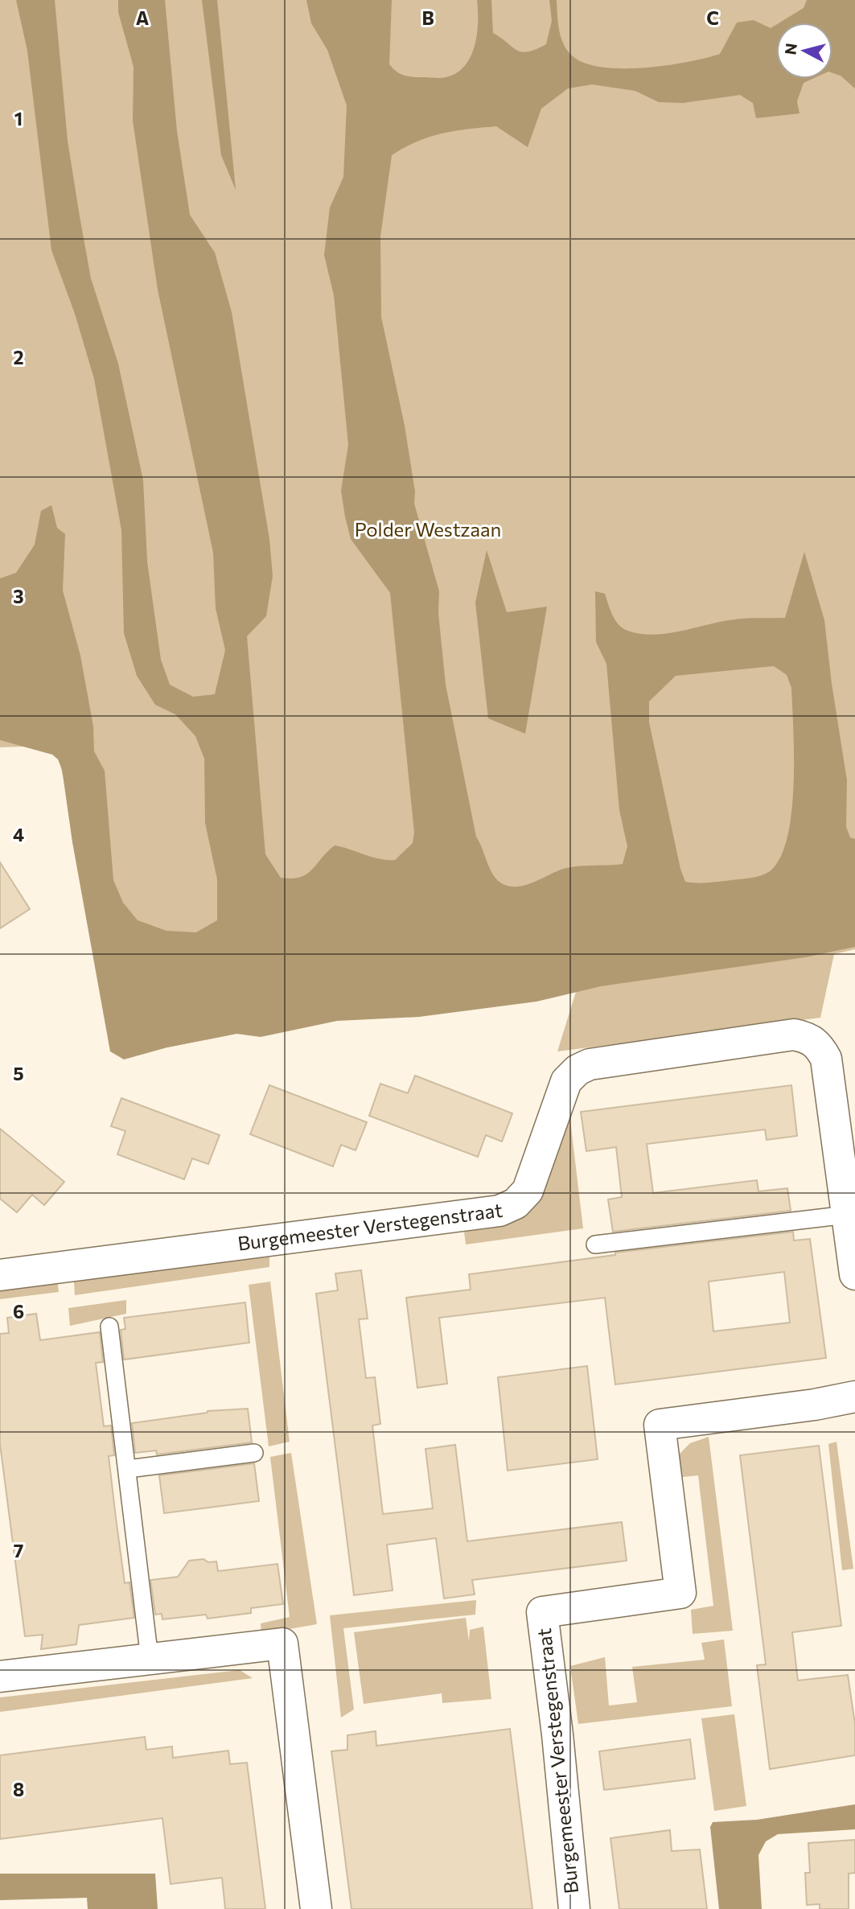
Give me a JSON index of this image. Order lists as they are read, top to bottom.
{
  "streets": {
    "street": ["Burgemeester Verstegenstraat"]
  },
  "parks": ["Polder Westzaan"],
  "north": "left",
  "grid": {
    "columns": ["A", "B", "C"],
    "rows": [
      "1",
      "2",
      "3",
      "4",
      "5",
      "6",
      "7",
      "8"
    ]
  }
}
